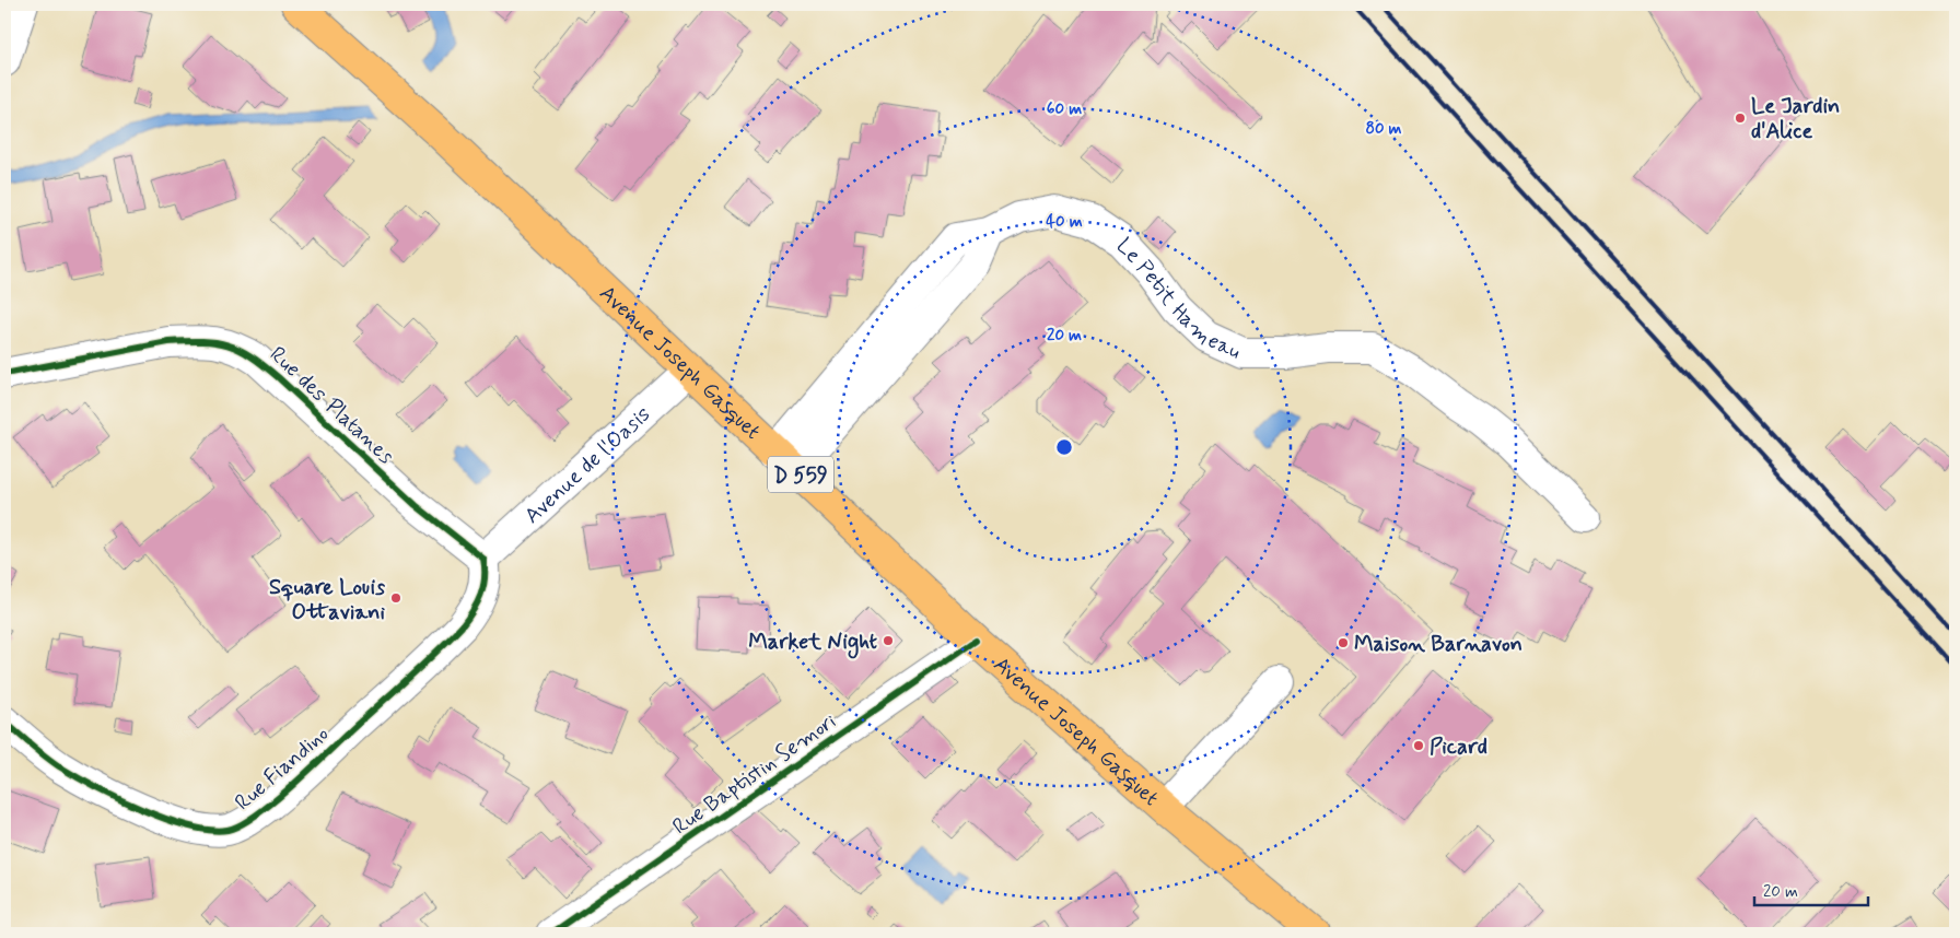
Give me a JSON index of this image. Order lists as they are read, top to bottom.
{
  "streets": {
    "main road": ["Avenue Joseph Gasquet", "D 559"],
    "street": [
      "Le Petit Hameau",
      "Rue des Platanes",
      "Avenue de l'Oasis",
      "Rue Fiandino",
      "Rue Baptistin Semori"
    ]
  },
  "crossings": [
    ["Le Petit Hameau", "Avenue Joseph Gasquet"],
    ["Avenue Joseph Gasquet", "Avenue de l'Oasis"],
    ["Avenue Joseph Gasquet", "Rue Baptistin Semori"],
    ["Rue des Platanes", "Avenue de l'Oasis"],
    ["Rue des Platanes", "Rue Fiandino"],
    ["Avenue de l'Oasis", "Rue Fiandino"]
  ],
  "places": [
    "Le Jardin d'Alice",
    "Square Louis Ottaviani",
    "Market Night",
    "Maison Barnavon",
    "Picard"
  ],
  "scale_bar": "20 m",
  "rings": [
    "60 m",
    "80 m",
    "40 m",
    "20 m"
  ]
}
